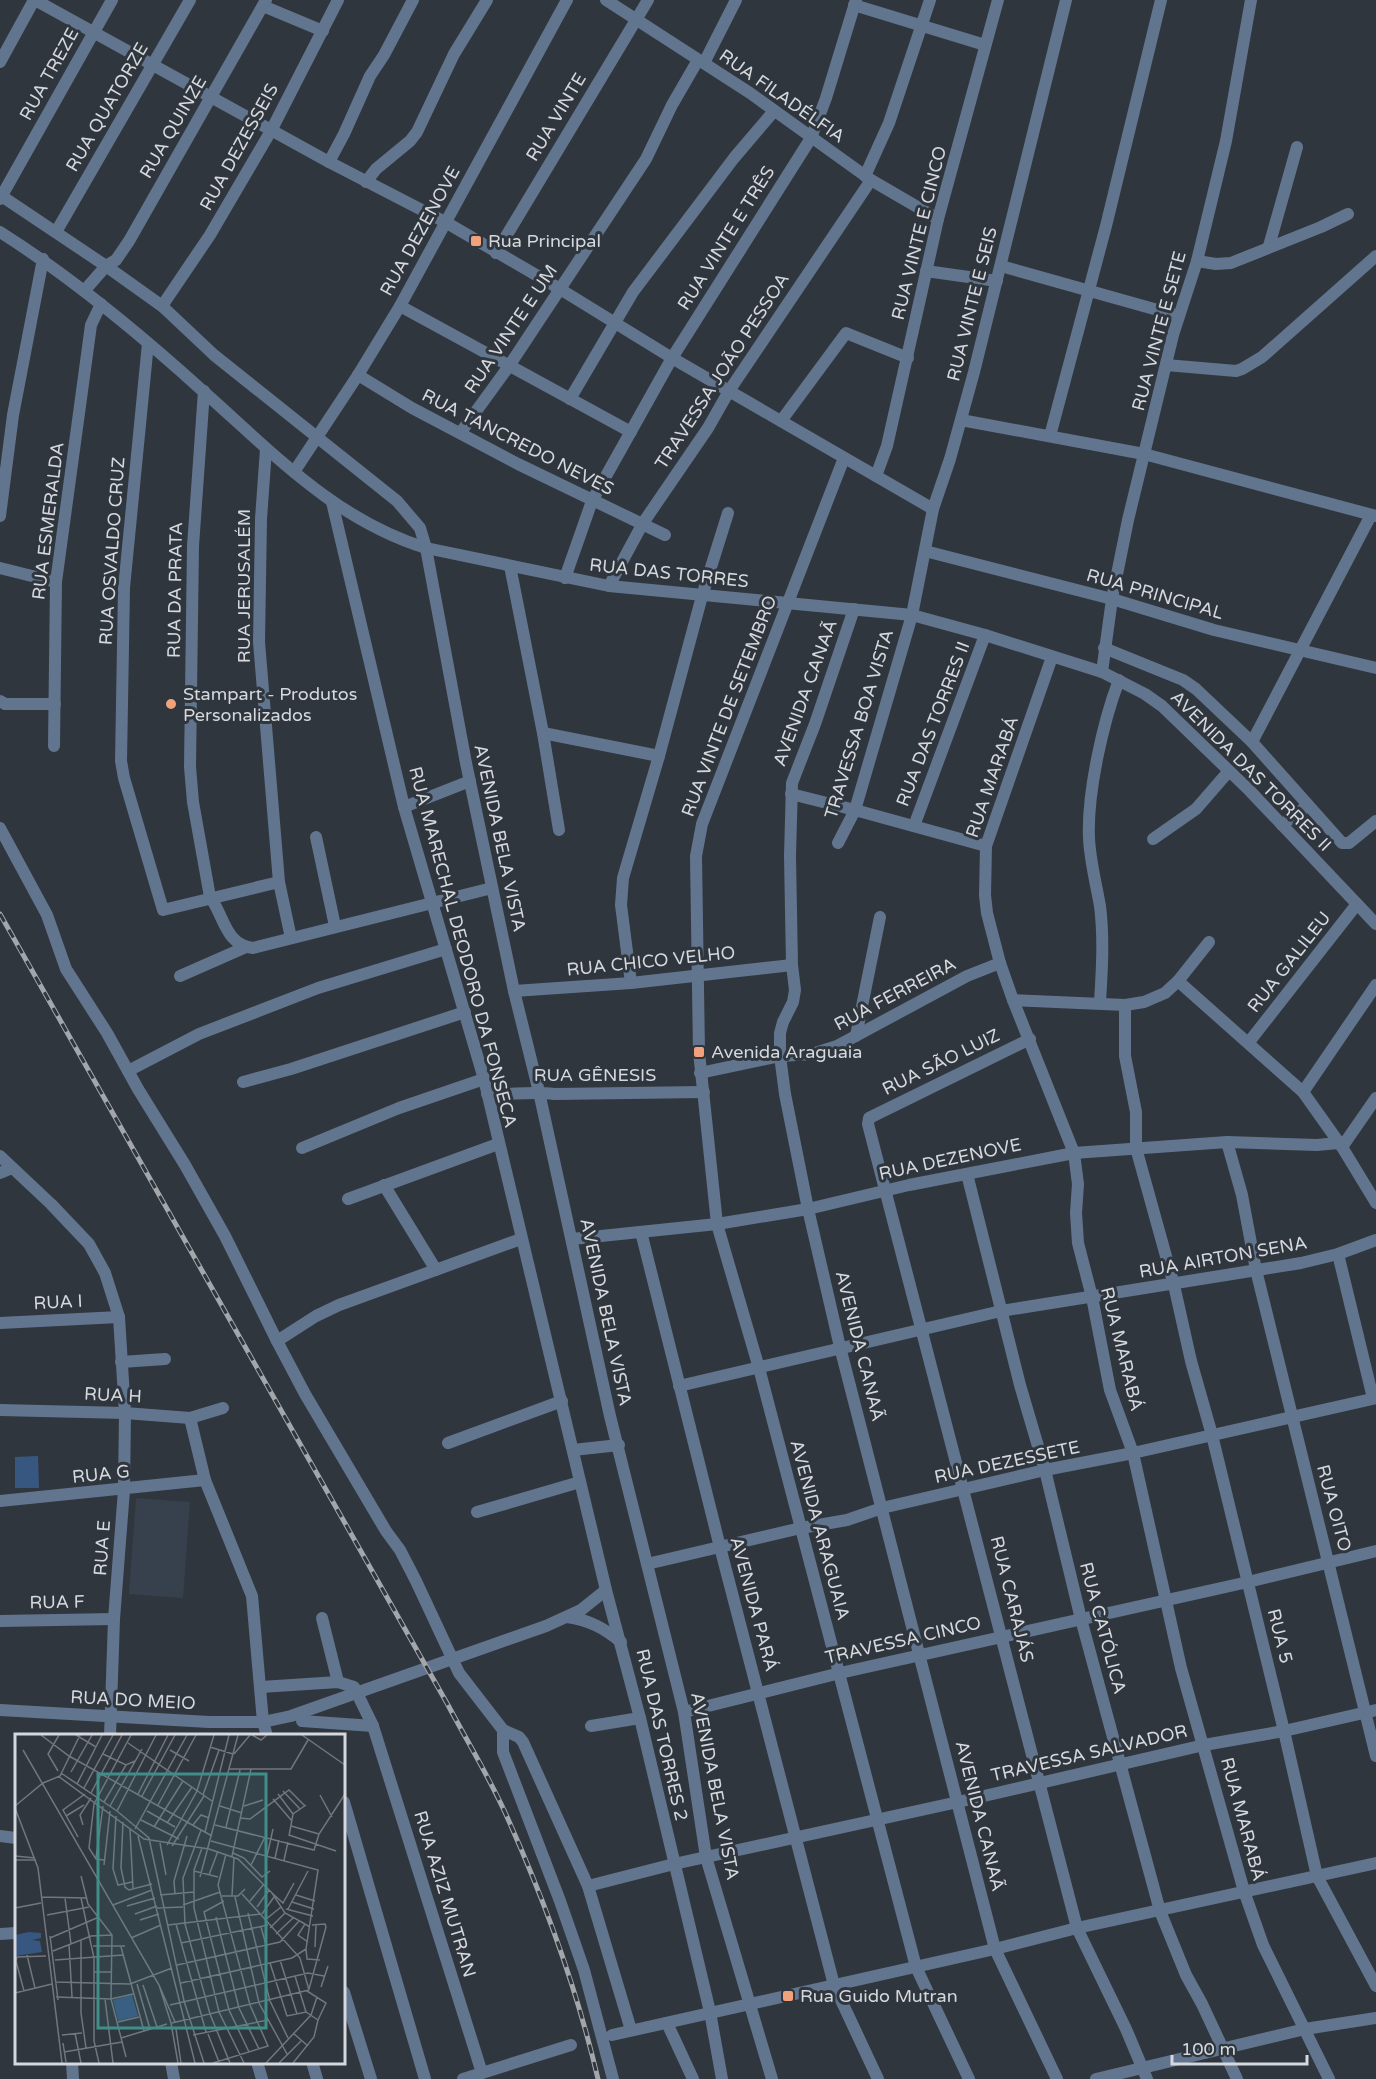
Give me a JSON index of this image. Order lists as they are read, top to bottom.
{
  "streets": {
    "street": [
      "RUA TREZE",
      "RUA FILADÉLFIA",
      "RUA QUATORZE",
      "RUA VINTE",
      "RUA QUINZE",
      "RUA DEZESSEIS",
      "RUA DEZENOVE",
      "RUA VINTE E CINCO",
      "RUA VINTE E TRÊS",
      "RUA VINTE E SEIS",
      "RUA VINTE E UM",
      "RUA VINTE E SETE",
      "TRAVESSA JOÃO PESSOA",
      "RUA TANCREDO NEVES",
      "RUA ESMERALDA",
      "RUA OSVALDO CRUZ",
      "RUA DAS TORRES",
      "RUA JERUSALÉM",
      "RUA DA PRATA",
      "RUA PRINCIPAL",
      "AVENIDA CANAÃ",
      "RUA VINTE DE SETEMBRO",
      "TRAVESSA BOA VISTA",
      "RUA DAS TORRES II",
      "AVENIDA DAS TORRES II",
      "RUA MARABÁ",
      "AVENIDA BELA VISTA",
      "RUA MARECHAL DEODORO DA FONSECA",
      "RUA CHICO VELHO",
      "RUA GALILEU",
      "RUA FERREIRA",
      "RUA SÃO LUIZ",
      "RUA GÊNESIS",
      "RUA AIRTON SENA",
      "RUA I",
      "RUA H",
      "RUA DEZESSETE",
      "RUA G",
      "RUA OITO",
      "AVENIDA ARAGUAIA",
      "RUA E",
      "RUA CARAJÁS",
      "RUA F",
      "AVENIDA PARÁ",
      "RUA CATÓLICA",
      "RUA 5",
      "TRAVESSA CINCO",
      "RUA DO MEIO",
      "RUA DAS TORRES 2",
      "TRAVESSA SALVADOR",
      "RUA AZIZ MUTRAN"
    ]
  },
  "crossings": [
    ["RUA TREZE", "AVENIDA BELA VISTA"],
    ["RUA FILADÉLFIA", "RUA VINTE"],
    ["RUA FILADÉLFIA", "RUA VINTE E CINCO"],
    ["RUA FILADÉLFIA", "RUA VINTE E TRÊS"],
    ["RUA FILADÉLFIA", "RUA VINTE E UM"],
    ["RUA FILADÉLFIA", "TRAVESSA JOÃO PESSOA"],
    ["RUA QUATORZE", "AVENIDA BELA VISTA"],
    ["RUA QUINZE", "RUA DAS TORRES"],
    ["RUA QUINZE", "AVENIDA BELA VISTA"],
    ["RUA DEZESSEIS", "AVENIDA BELA VISTA"],
    ["RUA DEZENOVE", "RUA TANCREDO NEVES"],
    ["RUA DEZENOVE", "RUA DAS TORRES"],
    ["RUA DEZENOVE", "AVENIDA CANAÃ"],
    ["RUA DEZENOVE", "RUA MARABÁ"],
    ["RUA DEZENOVE", "AVENIDA BELA VISTA"],
    ["RUA DEZENOVE", "RUA OITO"],
    ["RUA DEZENOVE", "AVENIDA ARAGUAIA"],
    ["RUA DEZENOVE", "RUA CARAJÁS"],
    ["RUA DEZENOVE", "AVENIDA PARÁ"],
    ["RUA DEZENOVE", "RUA CATÓLICA"],
    ["RUA DEZENOVE", "RUA 5"],
    ["RUA VINTE E TRÊS", "RUA TANCREDO NEVES"],
    ["RUA VINTE E TRÊS", "RUA DAS TORRES"],
    ["RUA VINTE E SEIS", "RUA DAS TORRES"],
    ["RUA VINTE E SEIS", "RUA PRINCIPAL"],
    ["RUA VINTE E SEIS", "TRAVESSA BOA VISTA"],
    ["RUA VINTE E SEIS", "AVENIDA DAS TORRES II"],
    ["RUA VINTE E UM", "RUA TANCREDO NEVES"],
    ["RUA VINTE E SETE", "RUA PRINCIPAL"],
    ["RUA VINTE E SETE", "AVENIDA DAS TORRES II"],
    ["TRAVESSA JOÃO PESSOA", "RUA TANCREDO NEVES"],
    ["TRAVESSA JOÃO PESSOA", "RUA DAS TORRES"],
    ["RUA ESMERALDA", "RUA DAS TORRES"],
    ["RUA OSVALDO CRUZ", "RUA DAS TORRES"],
    ["RUA OSVALDO CRUZ", "RUA DA PRATA"],
    ["RUA DAS TORRES", "RUA JERUSALÉM"],
    ["RUA DAS TORRES", "RUA DA PRATA"],
    ["RUA DAS TORRES", "AVENIDA CANAÃ"],
    ["RUA DAS TORRES", "RUA VINTE DE SETEMBRO"],
    ["RUA DAS TORRES", "TRAVESSA BOA VISTA"],
    ["RUA DAS TORRES", "AVENIDA DAS TORRES II"],
    ["RUA DAS TORRES", "AVENIDA BELA VISTA"],
    ["RUA DAS TORRES", "RUA MARECHAL DEODORO DA FONSECA"],
    ["AVENIDA CANAÃ", "RUA CHICO VELHO"],
    ["AVENIDA CANAÃ", "RUA FERREIRA"],
    ["AVENIDA CANAÃ", "RUA AIRTON SENA"],
    ["AVENIDA CANAÃ", "RUA DEZESSETE"],
    ["AVENIDA CANAÃ", "TRAVESSA CINCO"],
    ["AVENIDA CANAÃ", "TRAVESSA SALVADOR"],
    ["RUA VINTE DE SETEMBRO", "RUA CHICO VELHO"],
    ["RUA VINTE DE SETEMBRO", "AVENIDA ARAGUAIA"],
    ["TRAVESSA BOA VISTA", "AVENIDA DAS TORRES II"],
    ["RUA DAS TORRES II", "AVENIDA DAS TORRES II"],
    ["AVENIDA DAS TORRES II", "RUA MARABÁ"],
    ["AVENIDA DAS TORRES II", "RUA GALILEU"],
    ["RUA MARABÁ", "RUA FERREIRA"],
    ["RUA MARABÁ", "RUA SÃO LUIZ"],
    ["RUA MARABÁ", "RUA AIRTON SENA"],
    ["RUA MARABÁ", "RUA DEZESSETE"],
    ["RUA MARABÁ", "TRAVESSA CINCO"],
    ["RUA MARABÁ", "TRAVESSA SALVADOR"],
    ["AVENIDA BELA VISTA", "RUA CHICO VELHO"],
    ["AVENIDA BELA VISTA", "RUA GÊNESIS"],
    ["AVENIDA BELA VISTA", "RUA DEZESSETE"],
    ["AVENIDA BELA VISTA", "TRAVESSA CINCO"],
    ["AVENIDA BELA VISTA", "TRAVESSA SALVADOR"],
    ["RUA MARECHAL DEODORO DA FONSECA", "RUA GÊNESIS"],
    ["RUA MARECHAL DEODORO DA FONSECA", "RUA DAS TORRES 2"],
    ["RUA CHICO VELHO", "AVENIDA ARAGUAIA"],
    ["RUA FERREIRA", "AVENIDA ARAGUAIA"],
    ["RUA SÃO LUIZ", "RUA CARAJÁS"],
    ["RUA GÊNESIS", "AVENIDA ARAGUAIA"],
    ["RUA AIRTON SENA", "RUA OITO"],
    ["RUA AIRTON SENA", "AVENIDA ARAGUAIA"],
    ["RUA AIRTON SENA", "RUA CARAJÁS"],
    ["RUA AIRTON SENA", "AVENIDA PARÁ"],
    ["RUA AIRTON SENA", "RUA CATÓLICA"],
    ["RUA AIRTON SENA", "RUA 5"],
    ["RUA I", "RUA E"],
    ["RUA H", "RUA E"],
    ["RUA DEZESSETE", "RUA OITO"],
    ["RUA DEZESSETE", "AVENIDA ARAGUAIA"],
    ["RUA DEZESSETE", "RUA CARAJÁS"],
    ["RUA DEZESSETE", "AVENIDA PARÁ"],
    ["RUA DEZESSETE", "RUA CATÓLICA"],
    ["RUA DEZESSETE", "RUA 5"],
    ["RUA G", "RUA E"],
    ["RUA OITO", "TRAVESSA CINCO"],
    ["RUA OITO", "TRAVESSA SALVADOR"],
    ["AVENIDA ARAGUAIA", "TRAVESSA CINCO"],
    ["AVENIDA ARAGUAIA", "TRAVESSA SALVADOR"],
    ["RUA E", "RUA F"],
    ["RUA E", "RUA DO MEIO"],
    ["RUA CARAJÁS", "TRAVESSA CINCO"],
    ["RUA CARAJÁS", "TRAVESSA SALVADOR"],
    ["AVENIDA PARÁ", "TRAVESSA CINCO"],
    ["AVENIDA PARÁ", "TRAVESSA SALVADOR"],
    ["RUA CATÓLICA", "TRAVESSA CINCO"],
    ["RUA CATÓLICA", "TRAVESSA SALVADOR"],
    ["RUA 5", "TRAVESSA CINCO"],
    ["RUA 5", "TRAVESSA SALVADOR"],
    ["RUA DAS TORRES 2", "TRAVESSA SALVADOR"]
  ],
  "places": {
    "transit": ["Rua Principal", "Avenida Araguaia", "Rua Guido Mutran"],
    "other": ["Stampart - Produtos Personalizados"]
  },
  "scale_bar": "100 m"
}
